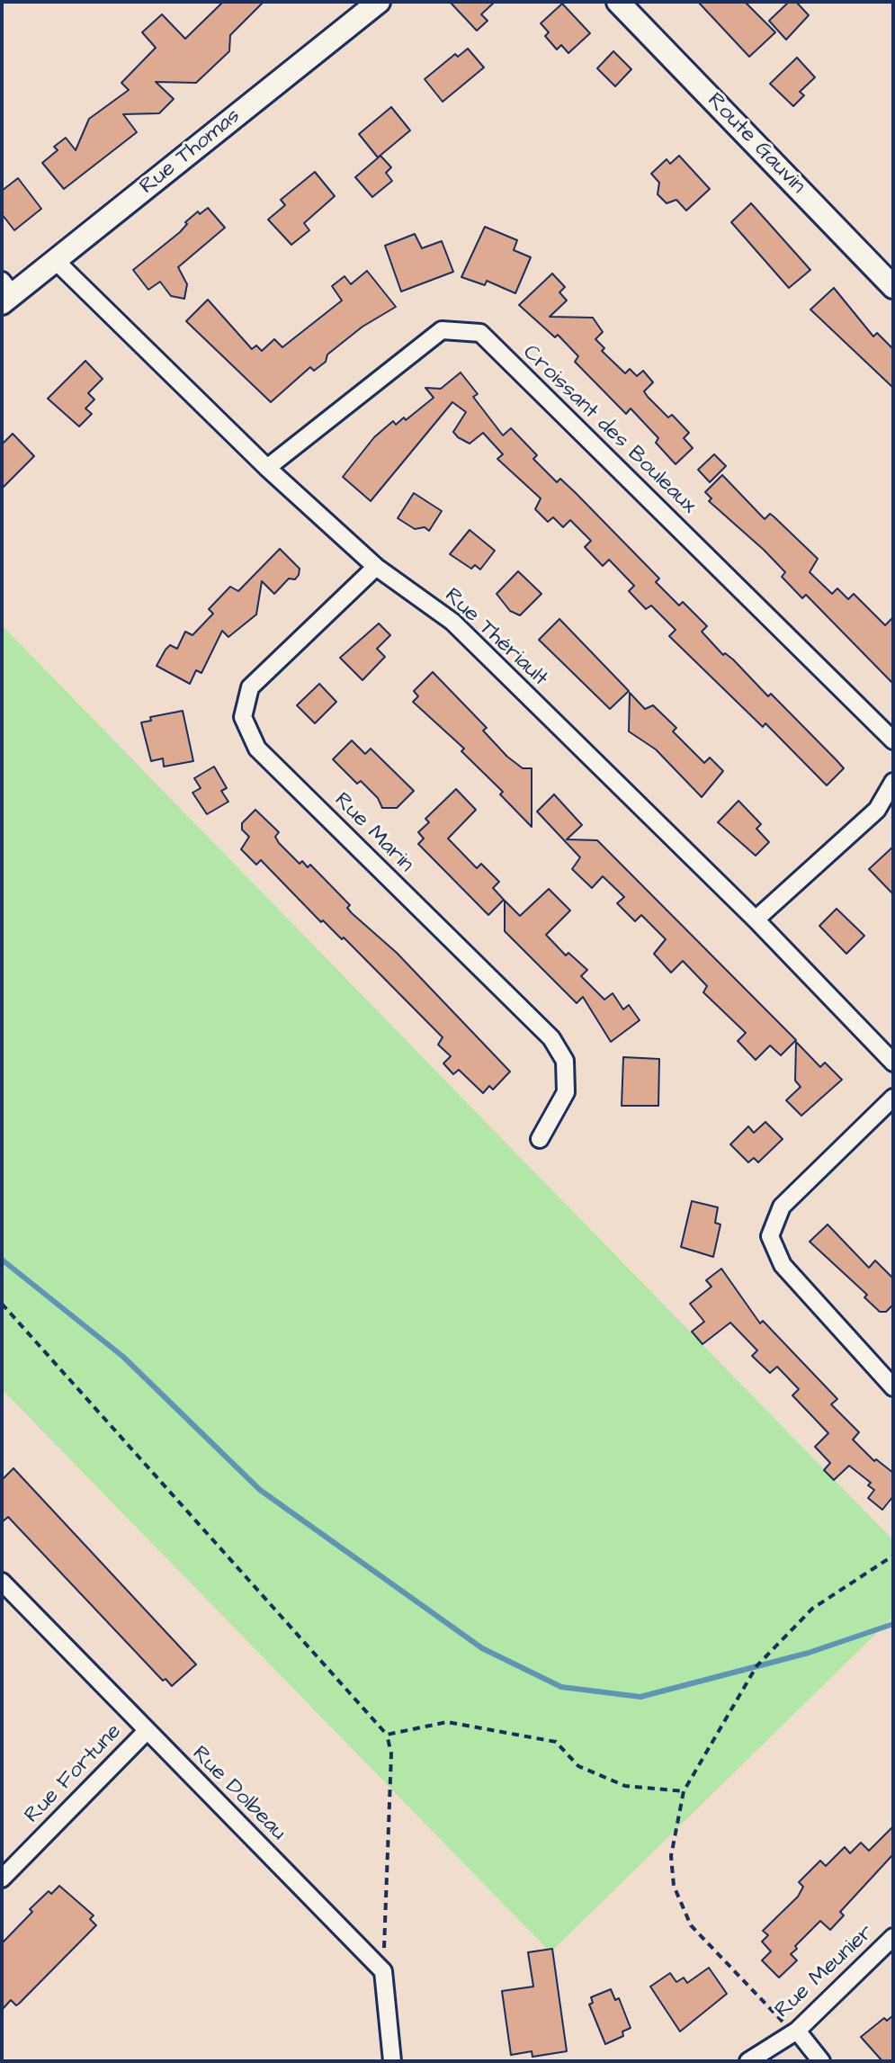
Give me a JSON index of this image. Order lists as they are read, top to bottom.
{
  "streets": {
    "street": [
      "Route Gauvin",
      "Rue Thomas",
      "Croissant des Bouleaux",
      "Rue Thériault",
      "Rue Marin",
      "Rue Fortune",
      "Rue Dolbeau",
      "Rue Meunier"
    ]
  },
  "crossings": [
    ["Rue Thomas", "Rue Thériault"],
    ["Croissant des Bouleaux", "Rue Thériault"],
    ["Rue Thériault", "Rue Marin"],
    ["Rue Fortune", "Rue Dolbeau"]
  ]
}
